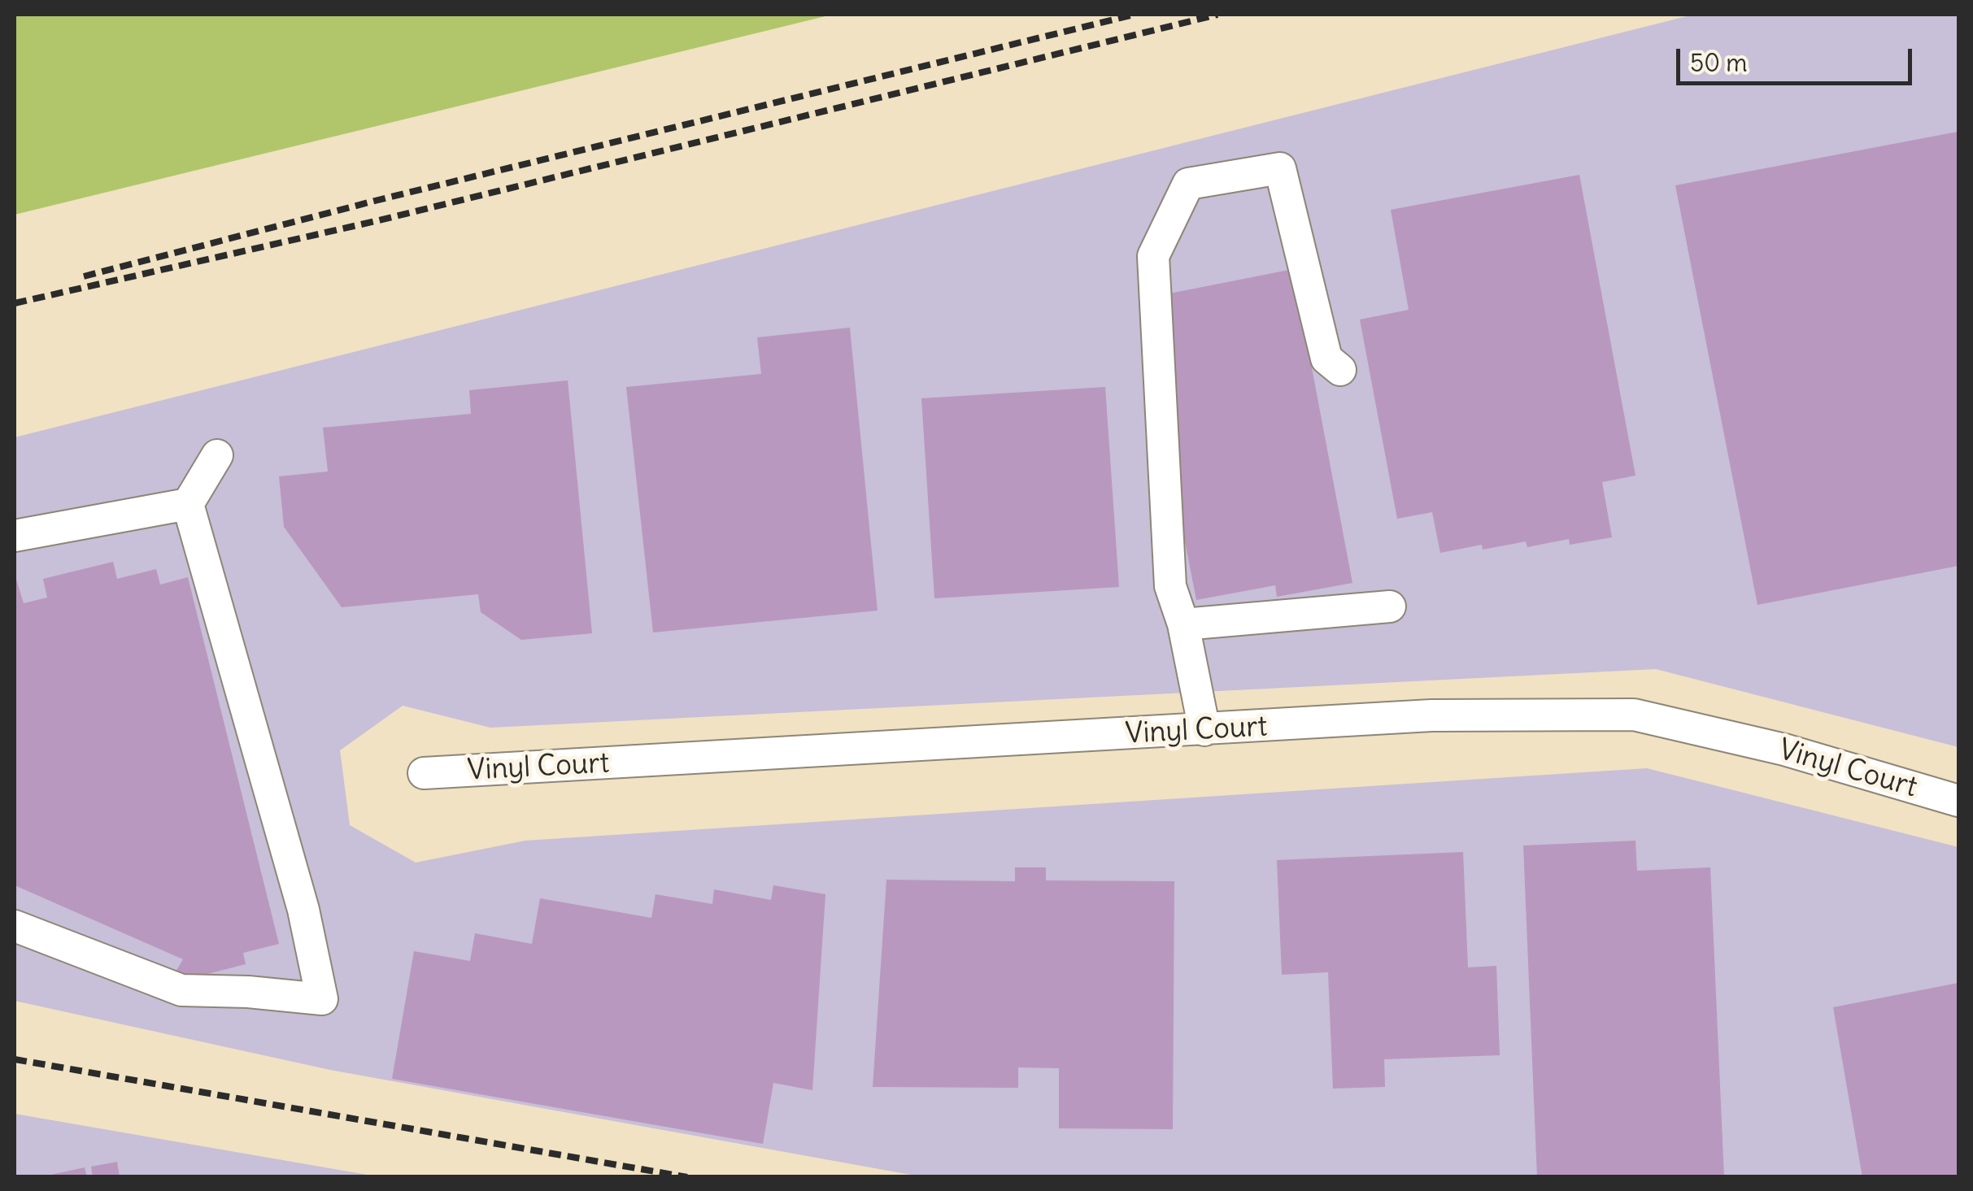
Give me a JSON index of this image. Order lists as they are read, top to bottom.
{
  "streets": {
    "street": ["Vinyl Court"]
  },
  "scale_bar": "50 m"
}
